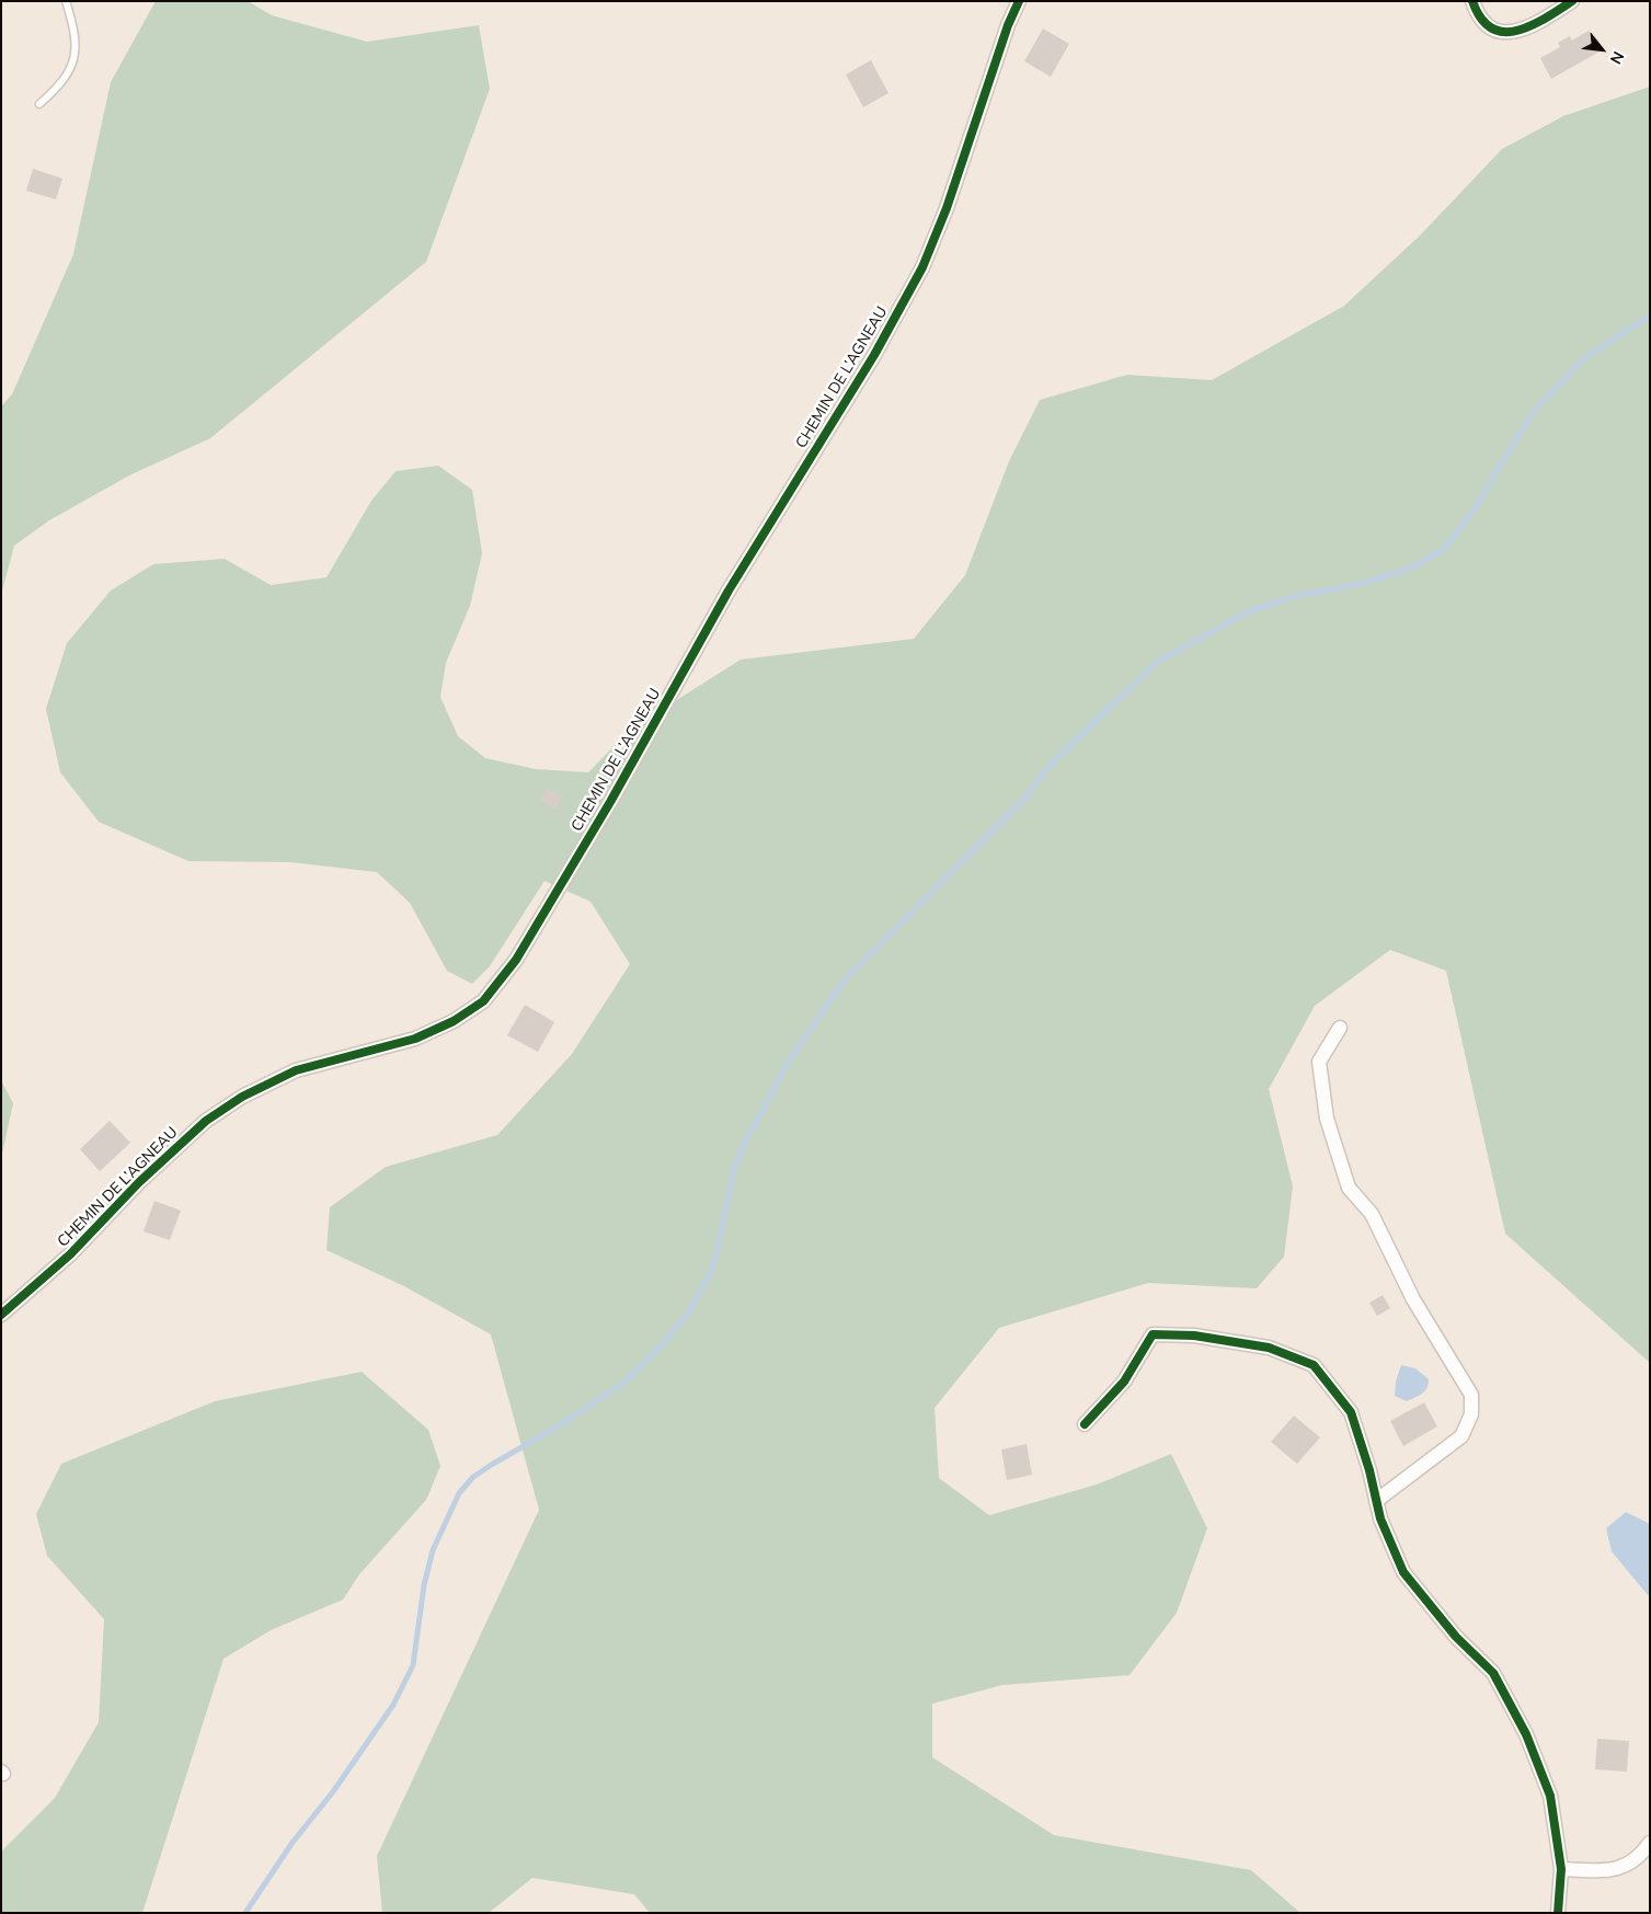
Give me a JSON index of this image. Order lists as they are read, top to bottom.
{
  "streets": {
    "street": ["CHEMIN DE L’AGNEAU"]
  },
  "north": "bottom right"
}
